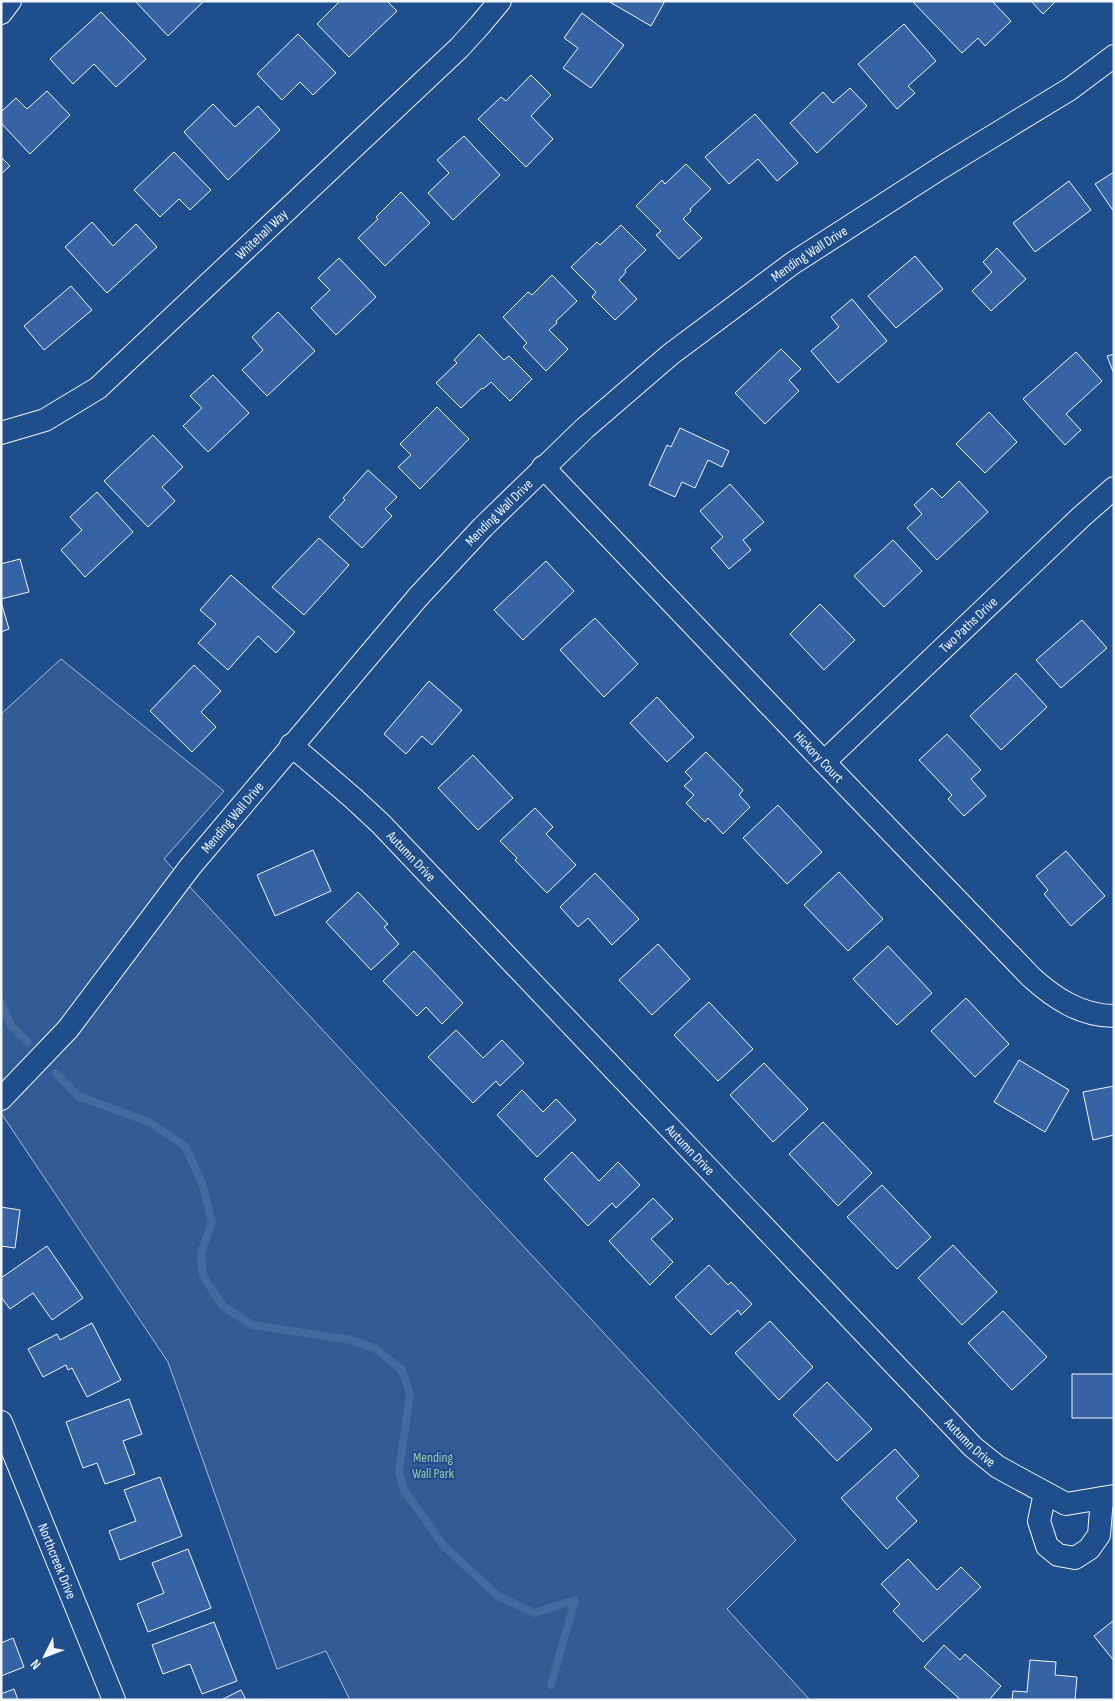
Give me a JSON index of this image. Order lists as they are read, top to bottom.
{
  "streets": {
    "street": [
      "Whitehall Way",
      "Mending Wall Drive",
      "Two Paths Drive",
      "Hickory Court",
      "Autumn Drive",
      "Northcreek Drive"
    ]
  },
  "crossings": [
    ["Mending Wall Drive", "Hickory Court"],
    ["Mending Wall Drive", "Autumn Drive"],
    ["Two Paths Drive", "Hickory Court"]
  ],
  "parks": ["Mending Wall Park"],
  "north": "bottom left"
}
